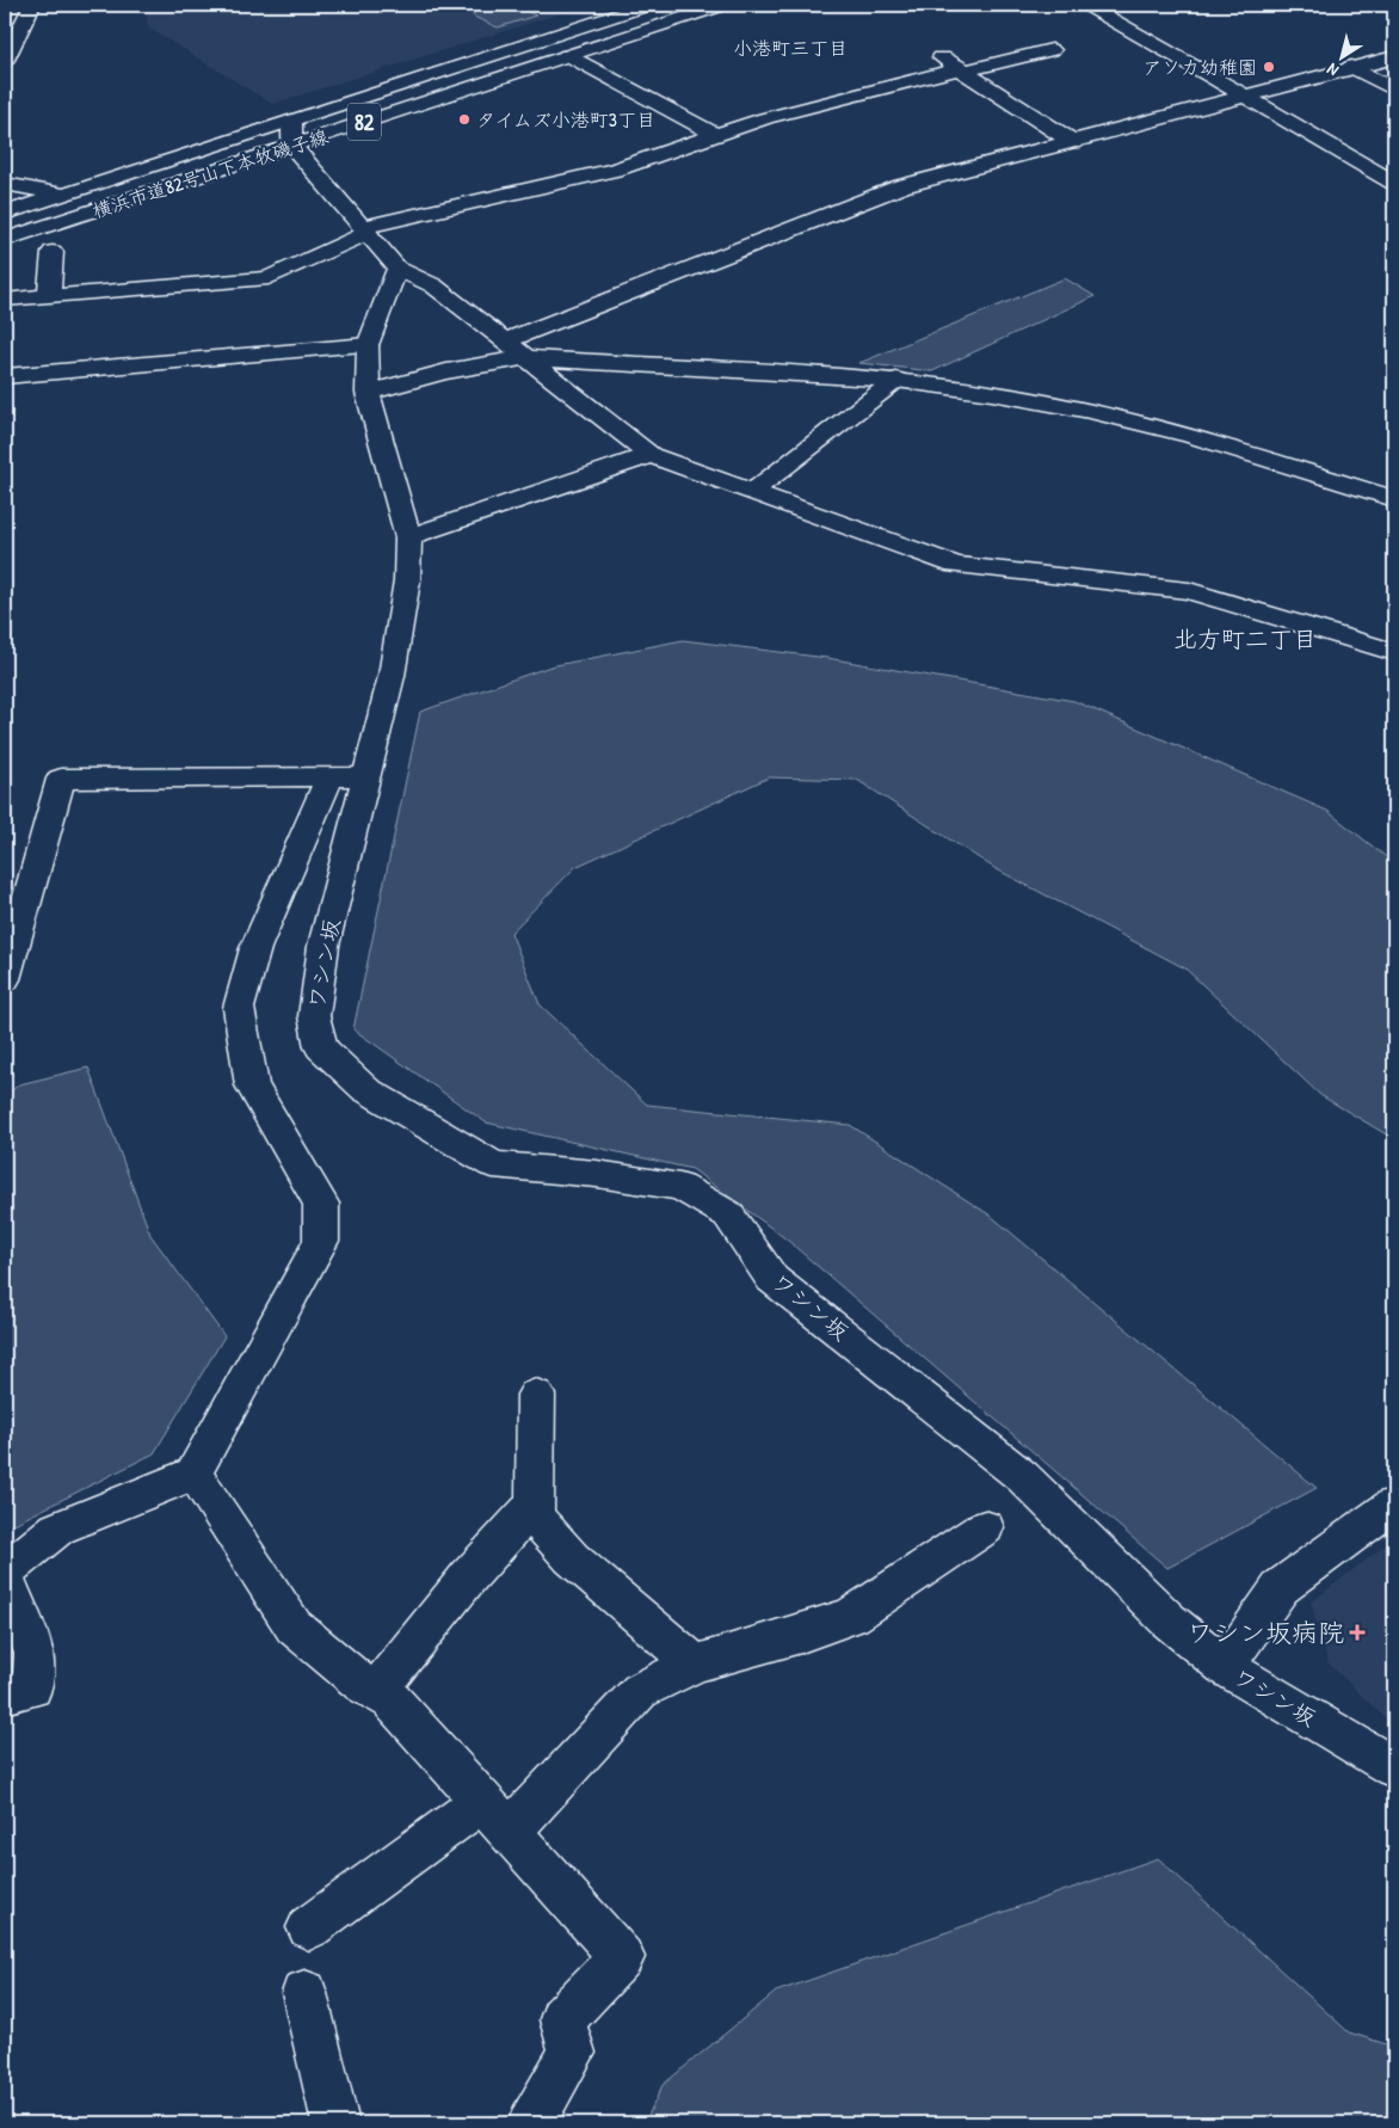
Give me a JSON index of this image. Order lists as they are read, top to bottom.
{
  "streets": {
    "street": ["82", "横浜市道82号山下本牧磯子線", "ワシン坂"]
  },
  "districts": ["小港町三丁目", "北方町二丁目"],
  "places": {
    "other": ["アソカ幼稚園", "タイムズ小港町3丁目"],
    "health": ["ワシン坂病院"]
  },
  "north": "bottom left"
}
